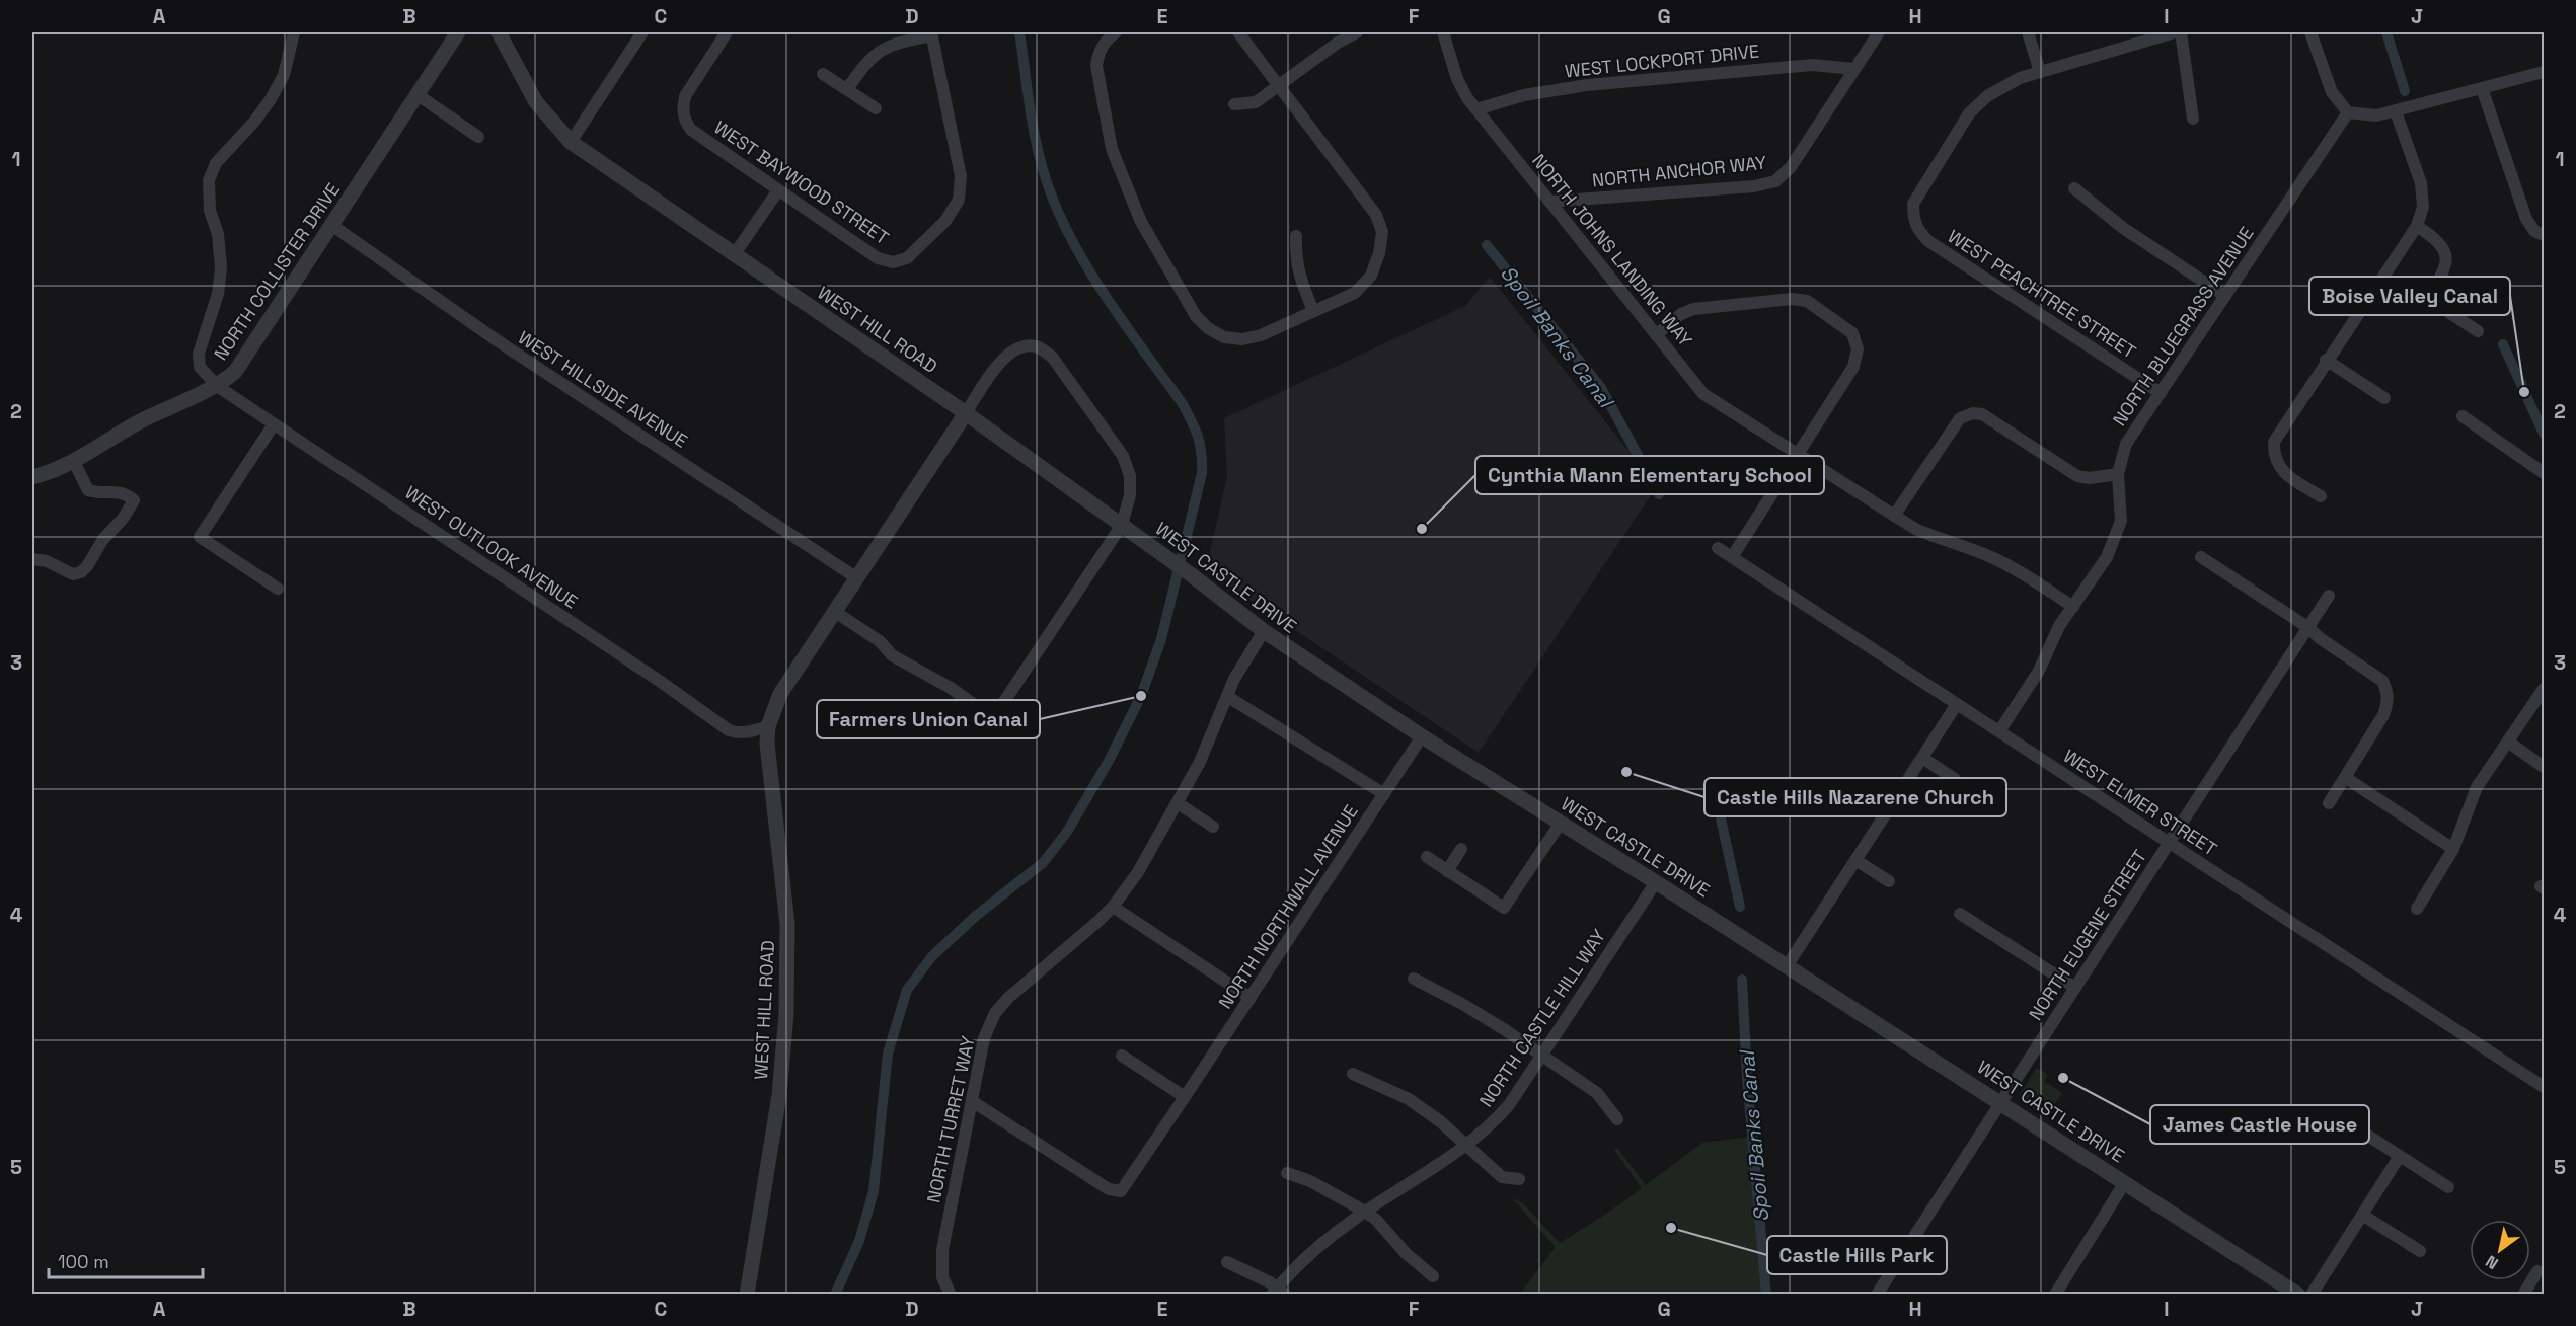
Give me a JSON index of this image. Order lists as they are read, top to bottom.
{
  "streets": {
    "street": [
      "WEST LOCKPORT DRIVE",
      "NORTH ANCHOR WAY",
      "WEST BAYWOOD STREET",
      "NORTH JOHNS LANDING WAY",
      "NORTH COLLISTER DRIVE",
      "WEST PEACHTREE STREET",
      "NORTH BLUEGRASS AVENUE",
      "WEST HILL ROAD",
      "WEST HILLSIDE AVENUE",
      "WEST OUTLOOK AVENUE",
      "WEST CASTLE DRIVE",
      "WEST ELMER STREET",
      "NORTH NORTHWALL AVENUE",
      "NORTH EUGENE STREET",
      "NORTH CASTLE HILL WAY",
      "NORTH TURRET WAY"
    ]
  },
  "crossings": [
    ["WEST LOCKPORT DRIVE", "NORTH ANCHOR WAY"],
    ["WEST LOCKPORT DRIVE", "NORTH JOHNS LANDING WAY"],
    ["NORTH ANCHOR WAY", "NORTH JOHNS LANDING WAY"],
    ["NORTH JOHNS LANDING WAY", "NORTH BLUEGRASS AVENUE"],
    ["NORTH COLLISTER DRIVE", "WEST HILLSIDE AVENUE"],
    ["NORTH COLLISTER DRIVE", "WEST OUTLOOK AVENUE"],
    ["WEST PEACHTREE STREET", "NORTH BLUEGRASS AVENUE"],
    ["NORTH BLUEGRASS AVENUE", "WEST ELMER STREET"],
    ["WEST HILL ROAD", "WEST HILLSIDE AVENUE"],
    ["WEST HILL ROAD", "WEST OUTLOOK AVENUE"],
    ["WEST HILL ROAD", "WEST CASTLE DRIVE"],
    ["WEST CASTLE DRIVE", "NORTH NORTHWALL AVENUE"],
    ["WEST CASTLE DRIVE", "NORTH EUGENE STREET"],
    ["WEST CASTLE DRIVE", "NORTH CASTLE HILL WAY"],
    ["WEST CASTLE DRIVE", "NORTH TURRET WAY"],
    ["WEST ELMER STREET", "NORTH EUGENE STREET"],
    ["NORTH NORTHWALL AVENUE", "NORTH TURRET WAY"]
  ],
  "water": ["Spoil Banks Canal"],
  "places": [
    "Boise Valley Canal",
    "Cynthia Mann Elementary School",
    "Farmers Union Canal",
    "Castle Hills Nazarene Church",
    "James Castle House",
    "Castle Hills Park"
  ],
  "scale_bar": "100 m",
  "north": "bottom left",
  "grid": {
    "columns": [
      "A",
      "B",
      "C",
      "D",
      "E",
      "F",
      "G",
      "H",
      "I",
      "J"
    ],
    "rows": [
      "1",
      "2",
      "3",
      "4",
      "5"
    ]
  }
}
